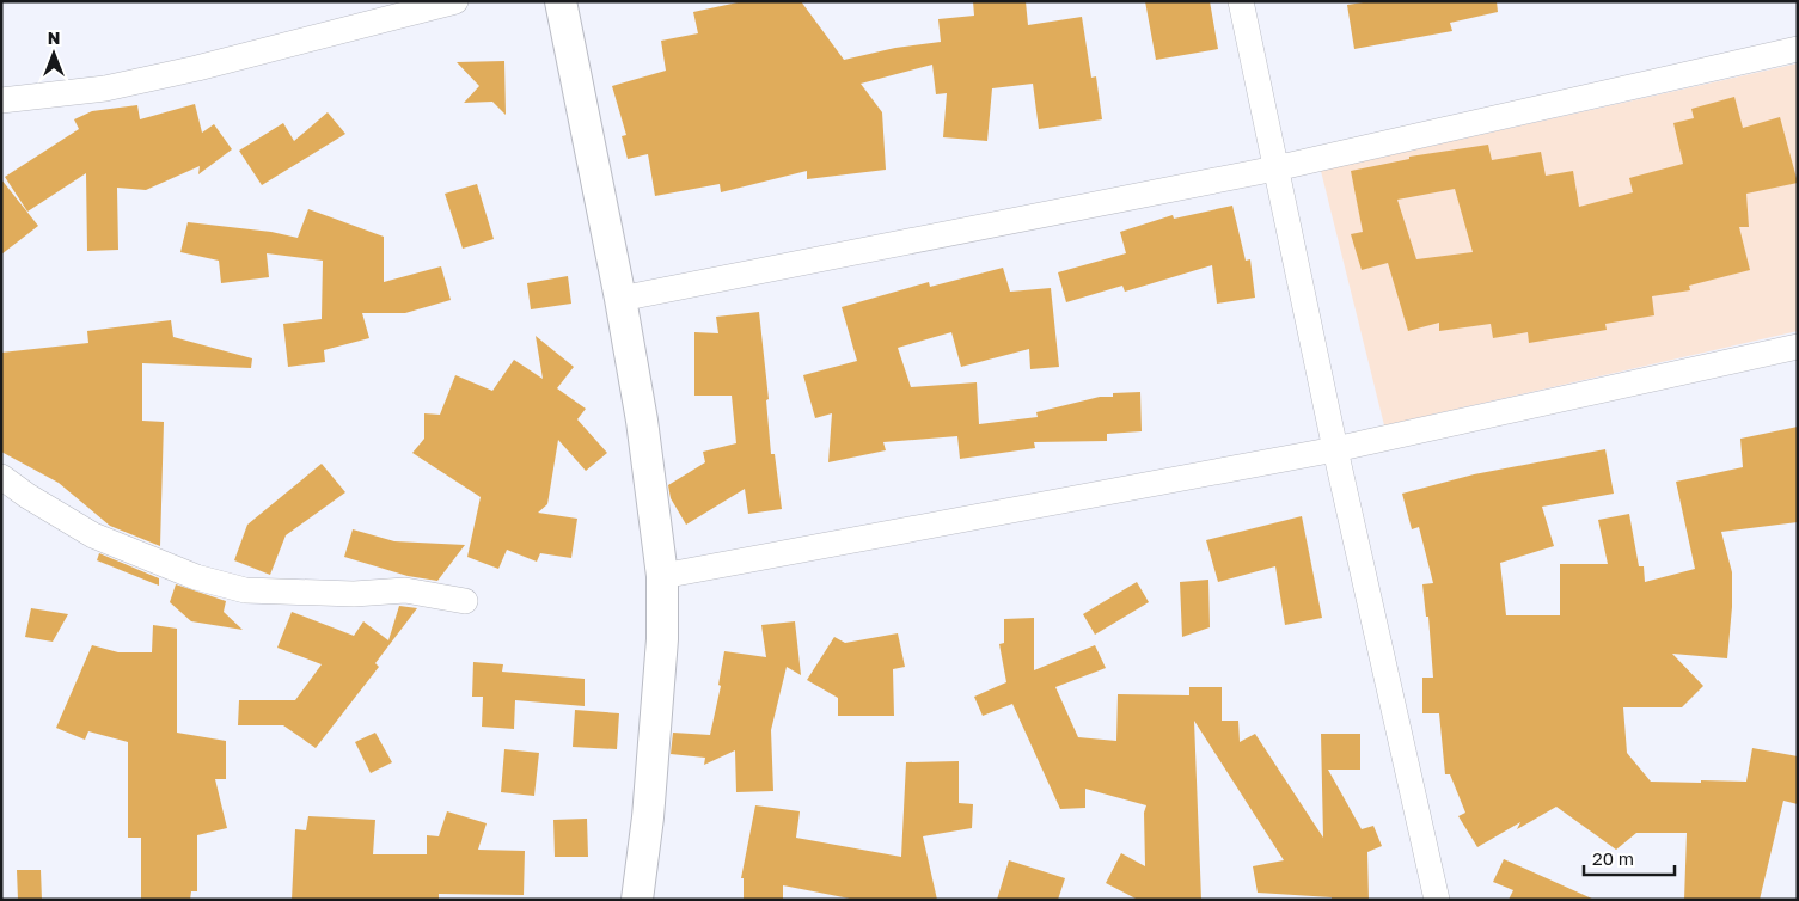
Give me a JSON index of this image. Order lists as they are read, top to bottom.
{
  "scale_bar": "20 m",
  "north": "top"
}
